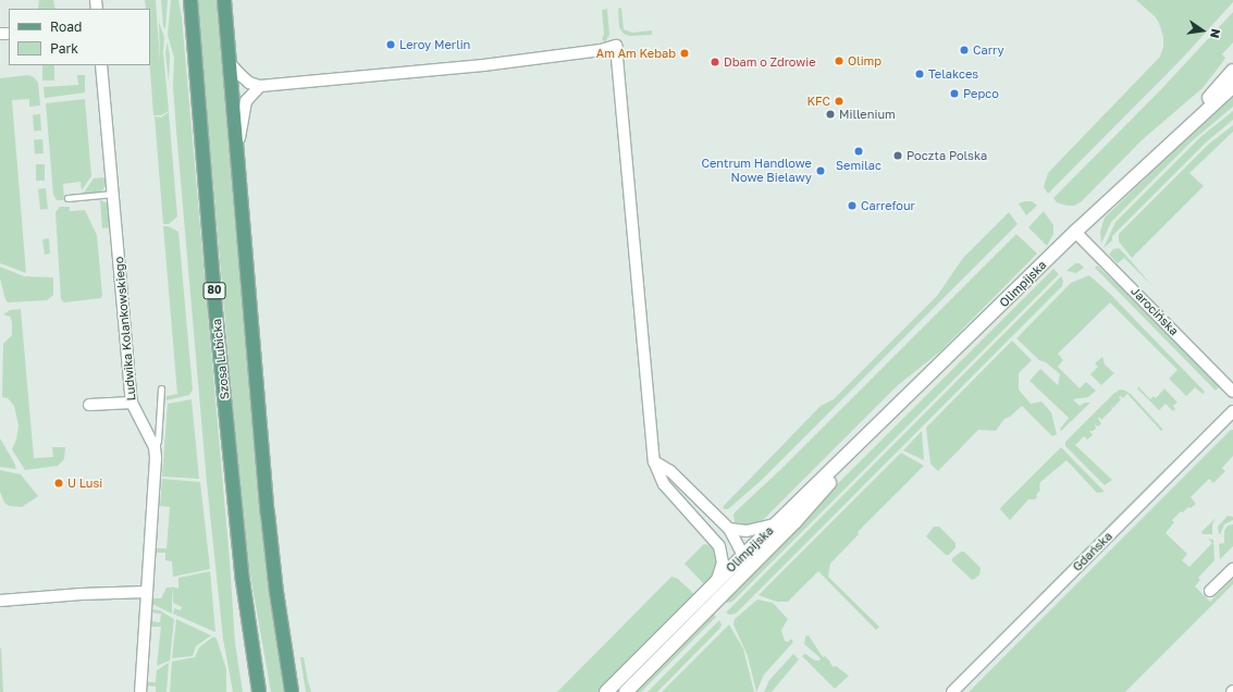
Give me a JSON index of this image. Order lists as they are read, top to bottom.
{
  "streets": {
    "main road": ["Olimpijska", "80", "Szosa Lubicka"],
    "street": ["Jarocińska", "Ludwika Kolankowskiego", "Gdańska"]
  },
  "crossings": [
    ["Olimpijska", "Jarocińska"]
  ],
  "places": [
    "Leroy Merlin",
    "Carry",
    "Am Am Kebab",
    "Olimp",
    "Dbam o Zdrowie",
    "Telakces",
    "Pepco",
    "KFC",
    "Millenium",
    "Semilac",
    "Poczta Polska",
    "Centrum Handlowe Nowe Bielawy",
    "Carrefour",
    "U Lusi"
  ],
  "legend": ["Road", "Park"],
  "north": "right"
}
